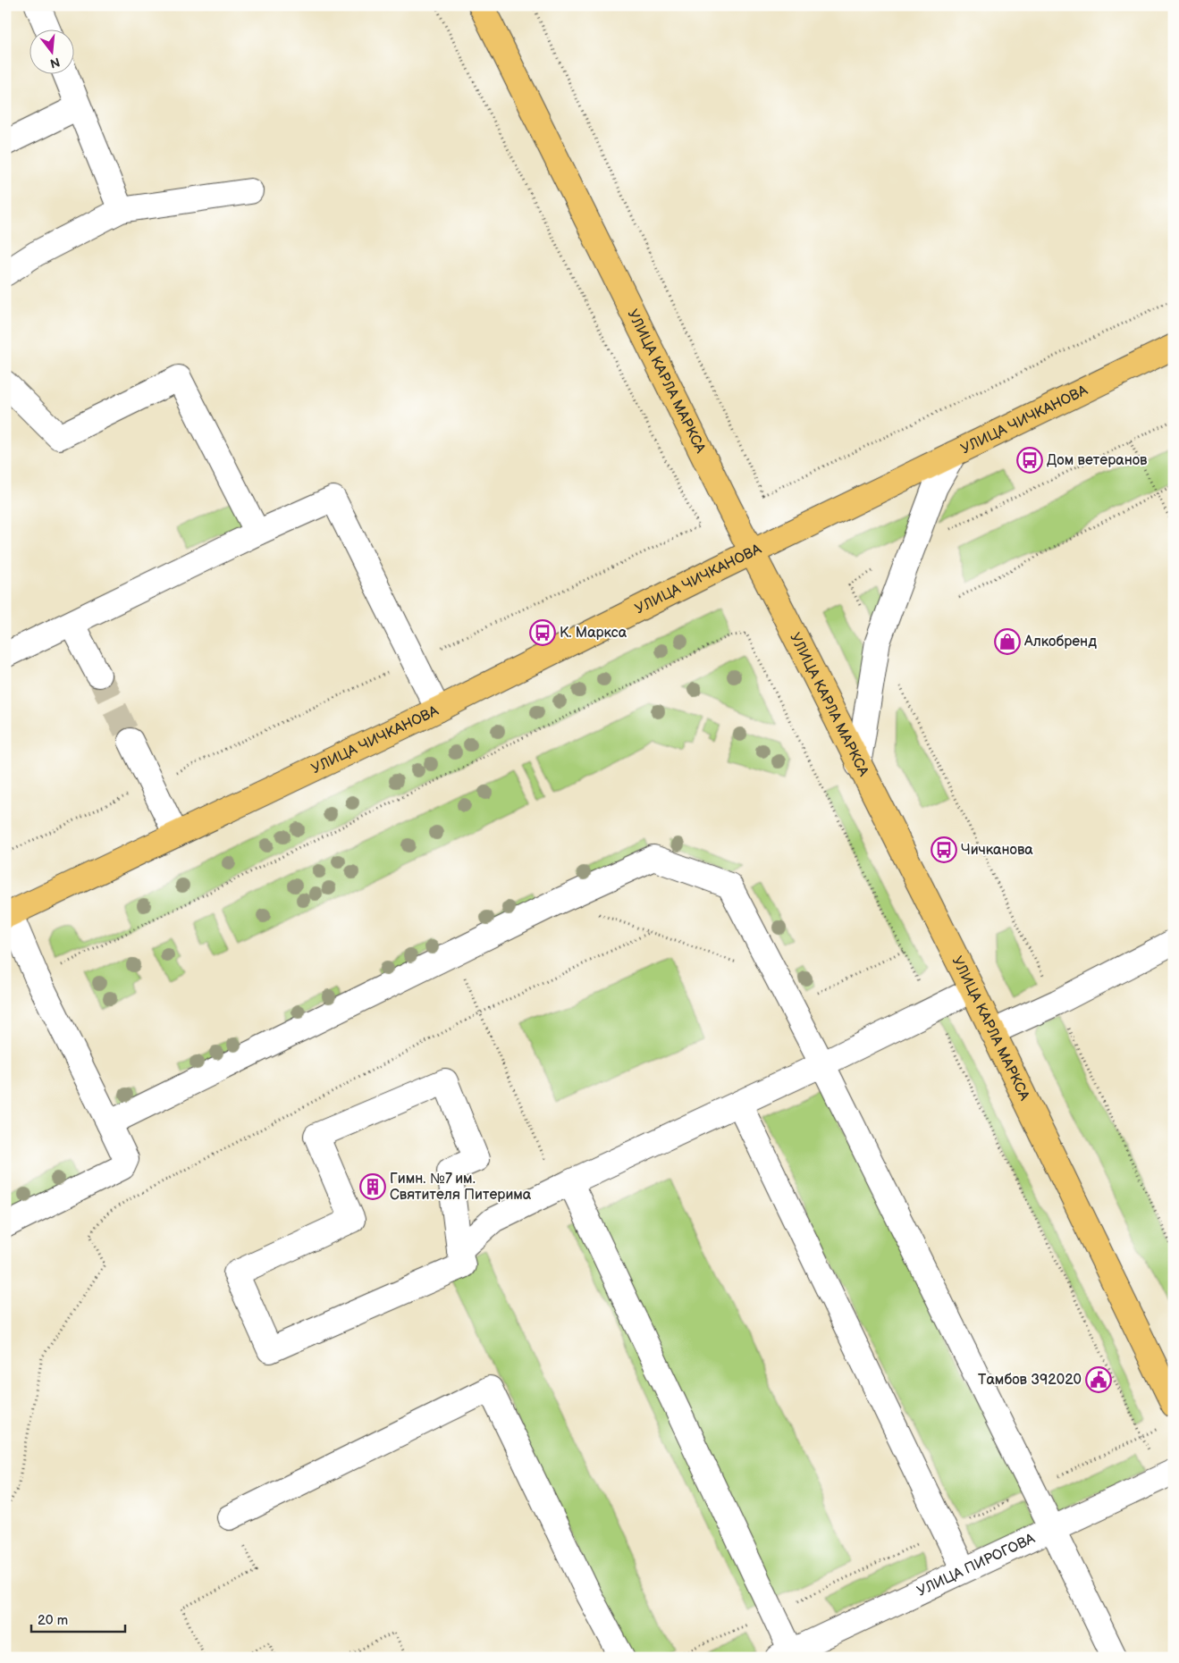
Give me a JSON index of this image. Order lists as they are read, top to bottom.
{
  "streets": {
    "main road": ["УЛИЦА КАРЛА МАРКСА", "УЛИЦА ЧИЧКАНОВА"],
    "street": ["УЛИЦА ПИРОГОВА"]
  },
  "crossings": [
    ["УЛИЦА КАРЛА МАРКСА", "УЛИЦА ЧИЧКАНОВА"]
  ],
  "places": {
    "bus stop": ["Дом ветеранов", "К. Маркса", "Чичканова"],
    "shop": ["Алкобренд"],
    "building": ["Гимн. №7 им. Святителя Питерима"],
    "public building": ["Тамбов 392020"]
  },
  "scale_bar": "20 m",
  "north": "bottom"
}
